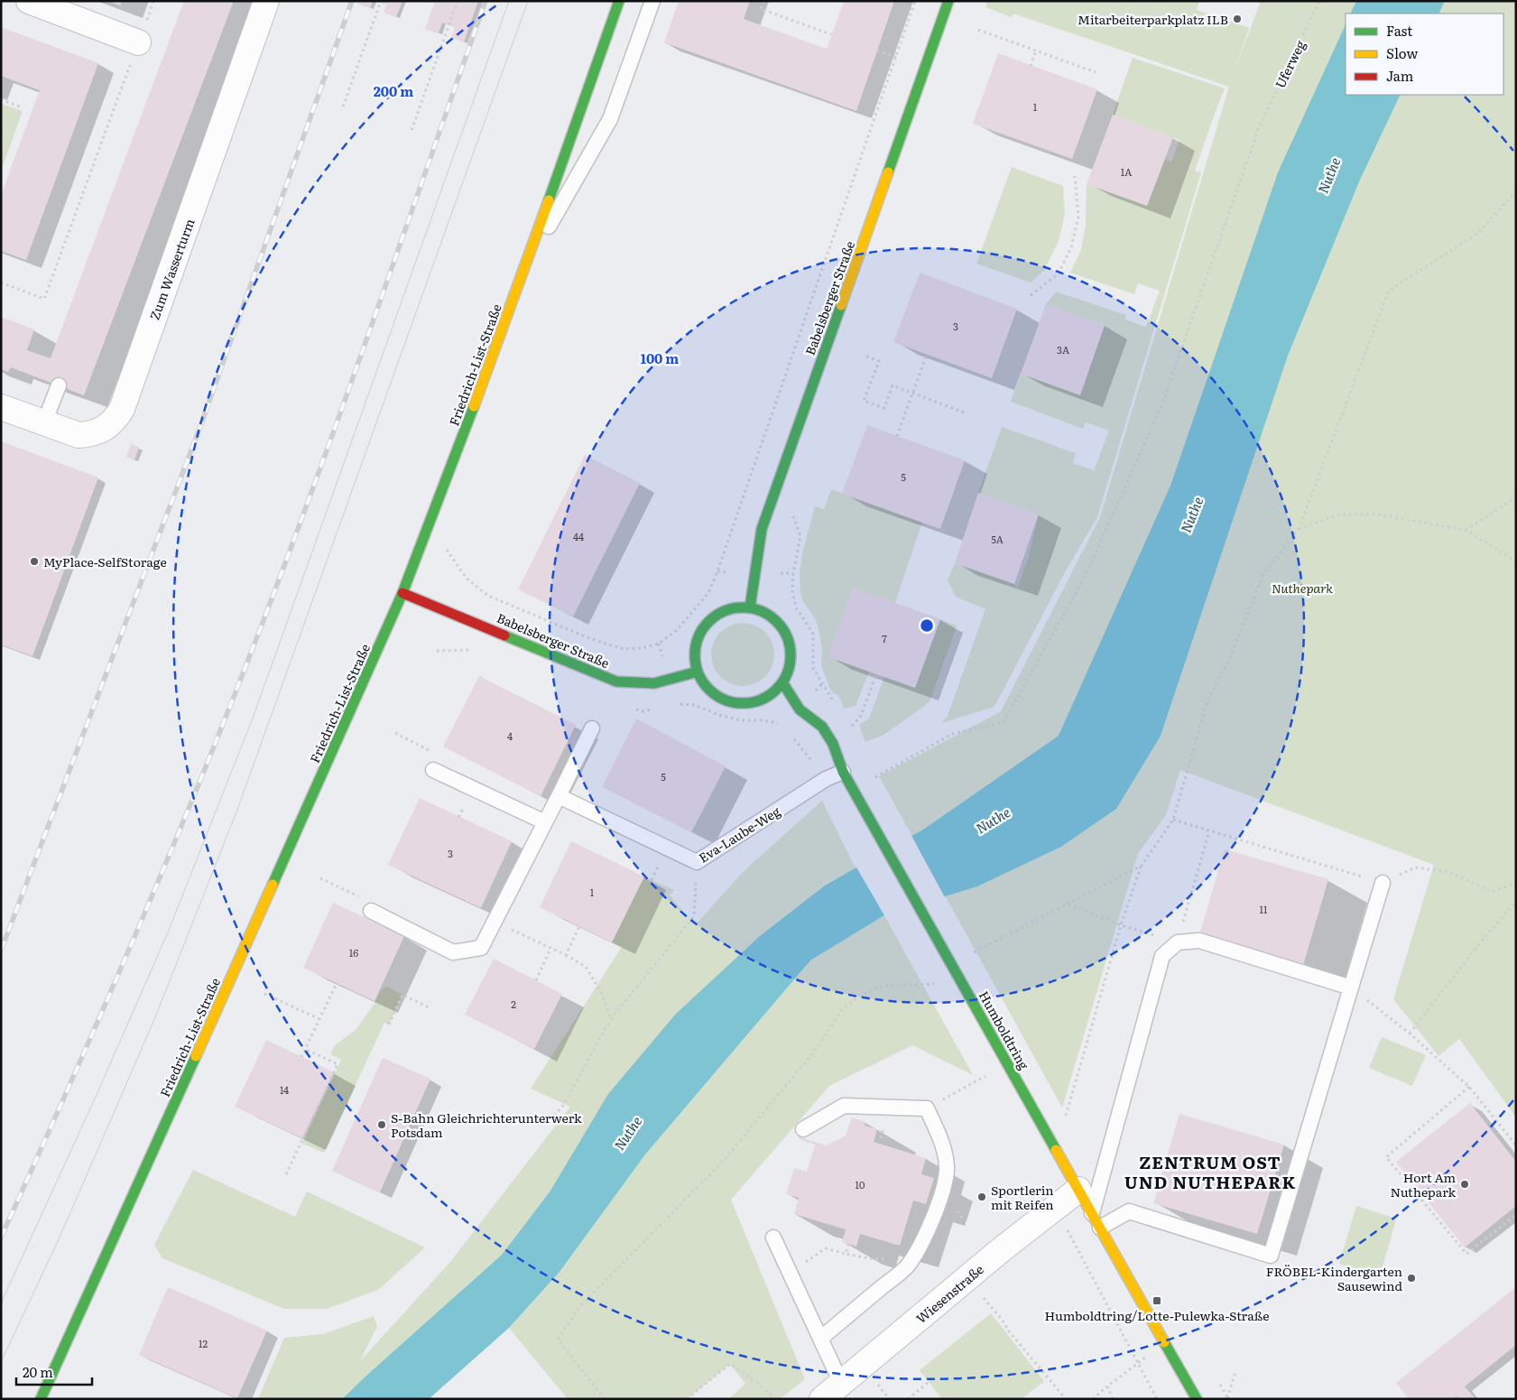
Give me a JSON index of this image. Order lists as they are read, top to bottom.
{
  "streets": {
    "street": [
      "Zum Wasserturm",
      "Babelsberger Straße",
      "Friedrich-List-Straße",
      "Humboldtring",
      "Wiesenstraße"
    ],
    "lane": ["Eva-Laube-Weg"],
    "path": ["Uferweg"]
  },
  "crossings": [
    ["Babelsberger Straße", "Friedrich-List-Straße"],
    ["Babelsberger Straße", "Humboldtring"],
    ["Eva-Laube-Weg", "Humboldtring"],
    ["Humboldtring", "Wiesenstraße"]
  ],
  "districts": ["ZENTRUM OST UND NUTHEPARK"],
  "water": ["Nuthe"],
  "parks": ["Nuthepark"],
  "places": {
    "other": [
      "Mitarbeiterparkplatz ILB",
      "MyPlace-SelfStorage",
      "S-Bahn Gleichrichterunterwerk Potsdam",
      "Hort Am Nuthepark",
      "Sportlerin mit Reifen",
      "FRÖBEL-Kindergarten Sausewind"
    ],
    "transit": ["Humboldtring/Lotte-Pulewka-Straße"]
  },
  "house_numbers": [
    "1",
    "1A",
    "3",
    "3A",
    "5",
    "44",
    "5A",
    "7",
    "4",
    "5",
    "3",
    "1",
    "11",
    "16",
    "2",
    "14",
    "10",
    "12"
  ],
  "legend": ["Fast", "Slow", "Jam"],
  "scale_bar": "20 m",
  "rings": ["200 m", "100 m"]
}
